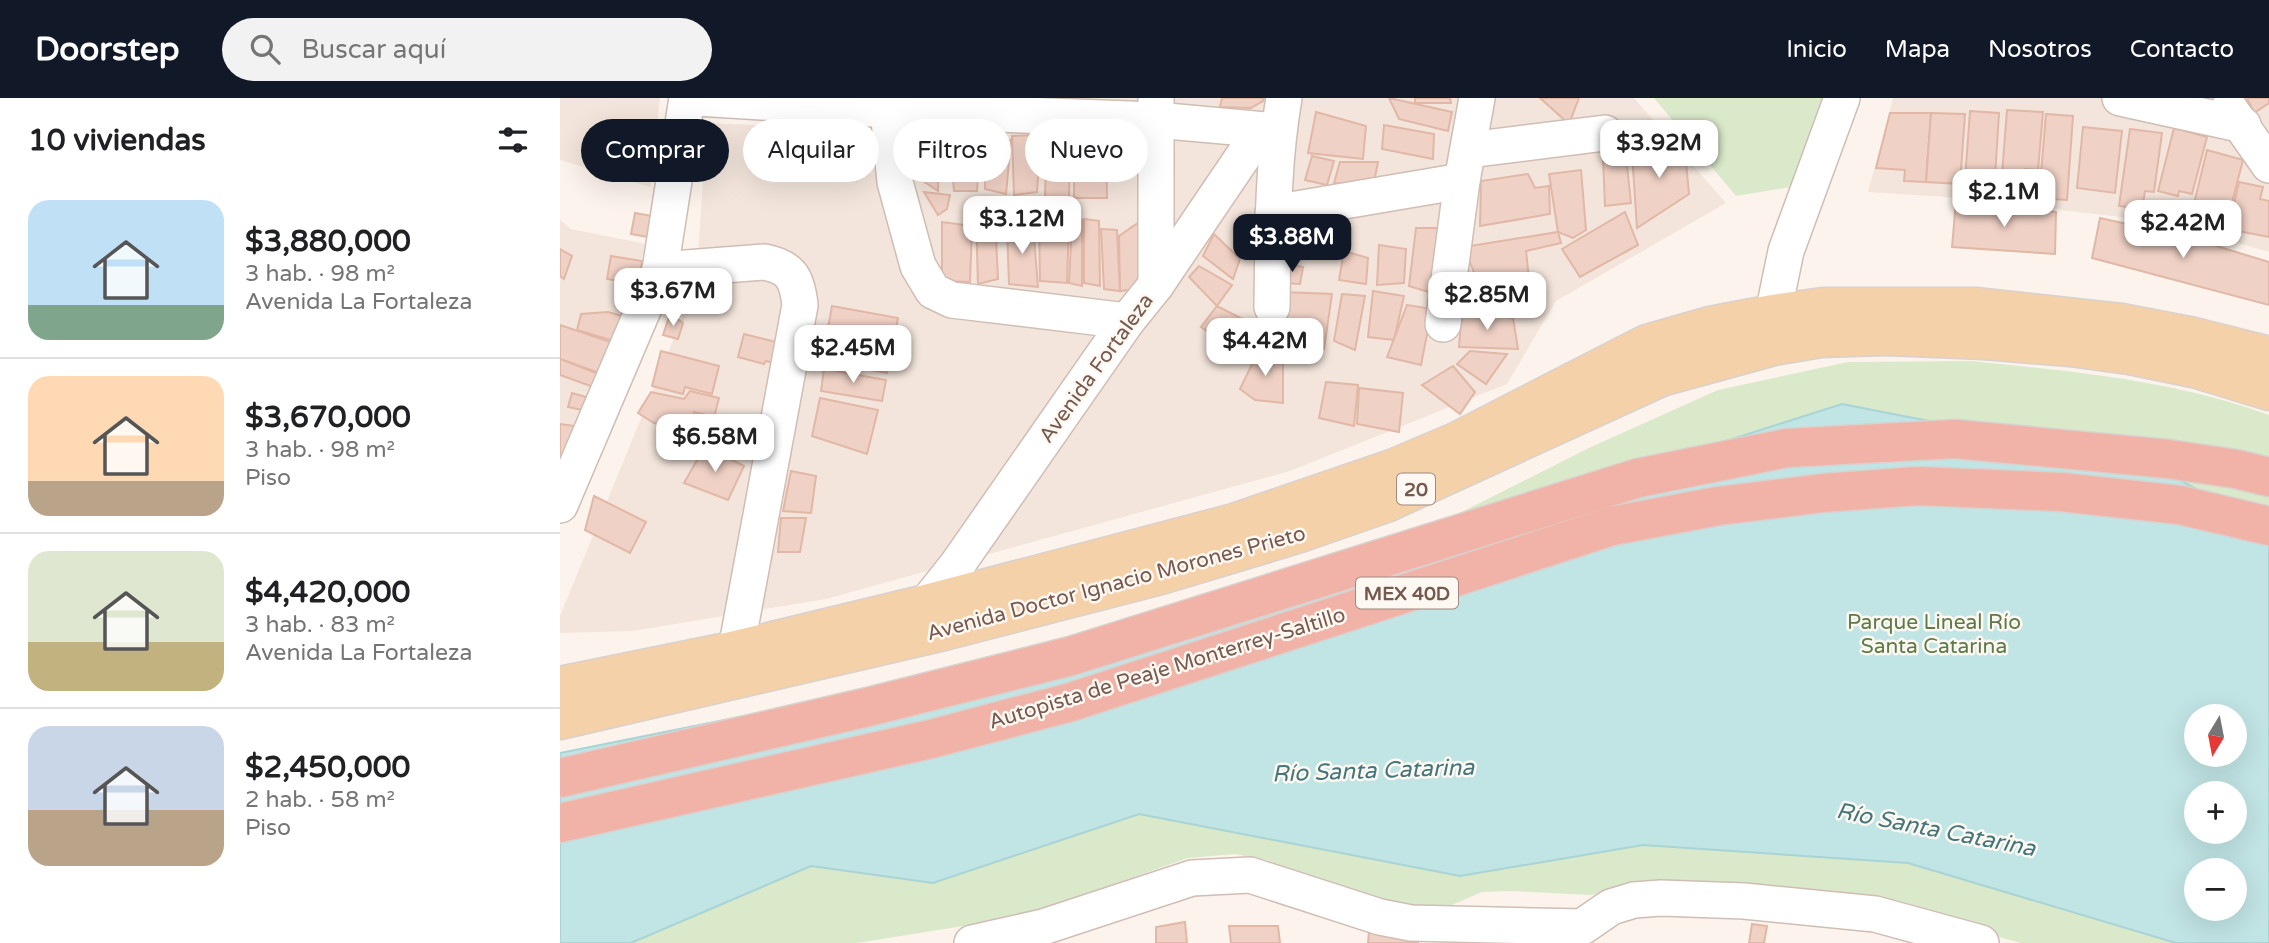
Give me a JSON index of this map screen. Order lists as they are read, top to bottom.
{
  "streets": {
    "highway": ["MEX 40D", "Autopista de Peaje Monterrey-Saltillo"],
    "main road": ["20", "Avenida Doctor Ignacio Morones Prieto"],
    "street": ["Avenida Fortaleza"]
  },
  "crossings": [
    ["Avenida Fortaleza", "Avenida Doctor Ignacio Morones Prieto"]
  ],
  "water": ["Río Santa Catarina"],
  "parks": ["Parque Lineal Río Santa Catarina"],
  "north": "bottom",
  "page": {
    "header": "Doorstep",
    "search": "Buscar aquí",
    "nav": [
      "Inicio",
      "Mapa",
      "Nosotros",
      "Contacto"
    ],
    "heading": "10 viviendas",
    "chip": [
      "Comprar",
      "Alquilar",
      "Filtros",
      "Nuevo"
    ],
    "price": [
      "$3.92M",
      "$2.1M",
      "$3.12M",
      "$2.42M",
      "$3.88M",
      "$3.67M",
      "$2.85M",
      "$4.42M",
      "$2.45M",
      "$6.58M"
    ],
    "list": [
      {
        "name": "$3,880,000",
        "note": "3 hab. · 98 m² · Avenida La Fortaleza"
      },
      {
        "name": "$3,670,000",
        "note": "3 hab. · 98 m² · Piso"
      },
      {
        "name": "$4,420,000",
        "note": "3 hab. · 83 m² · Avenida La Fortaleza"
      },
      {
        "name": "$2,450,000",
        "note": "2 hab. · 58 m² · Piso"
      }
    ],
    "map_buttons": ["+", "−"]
  }
}
